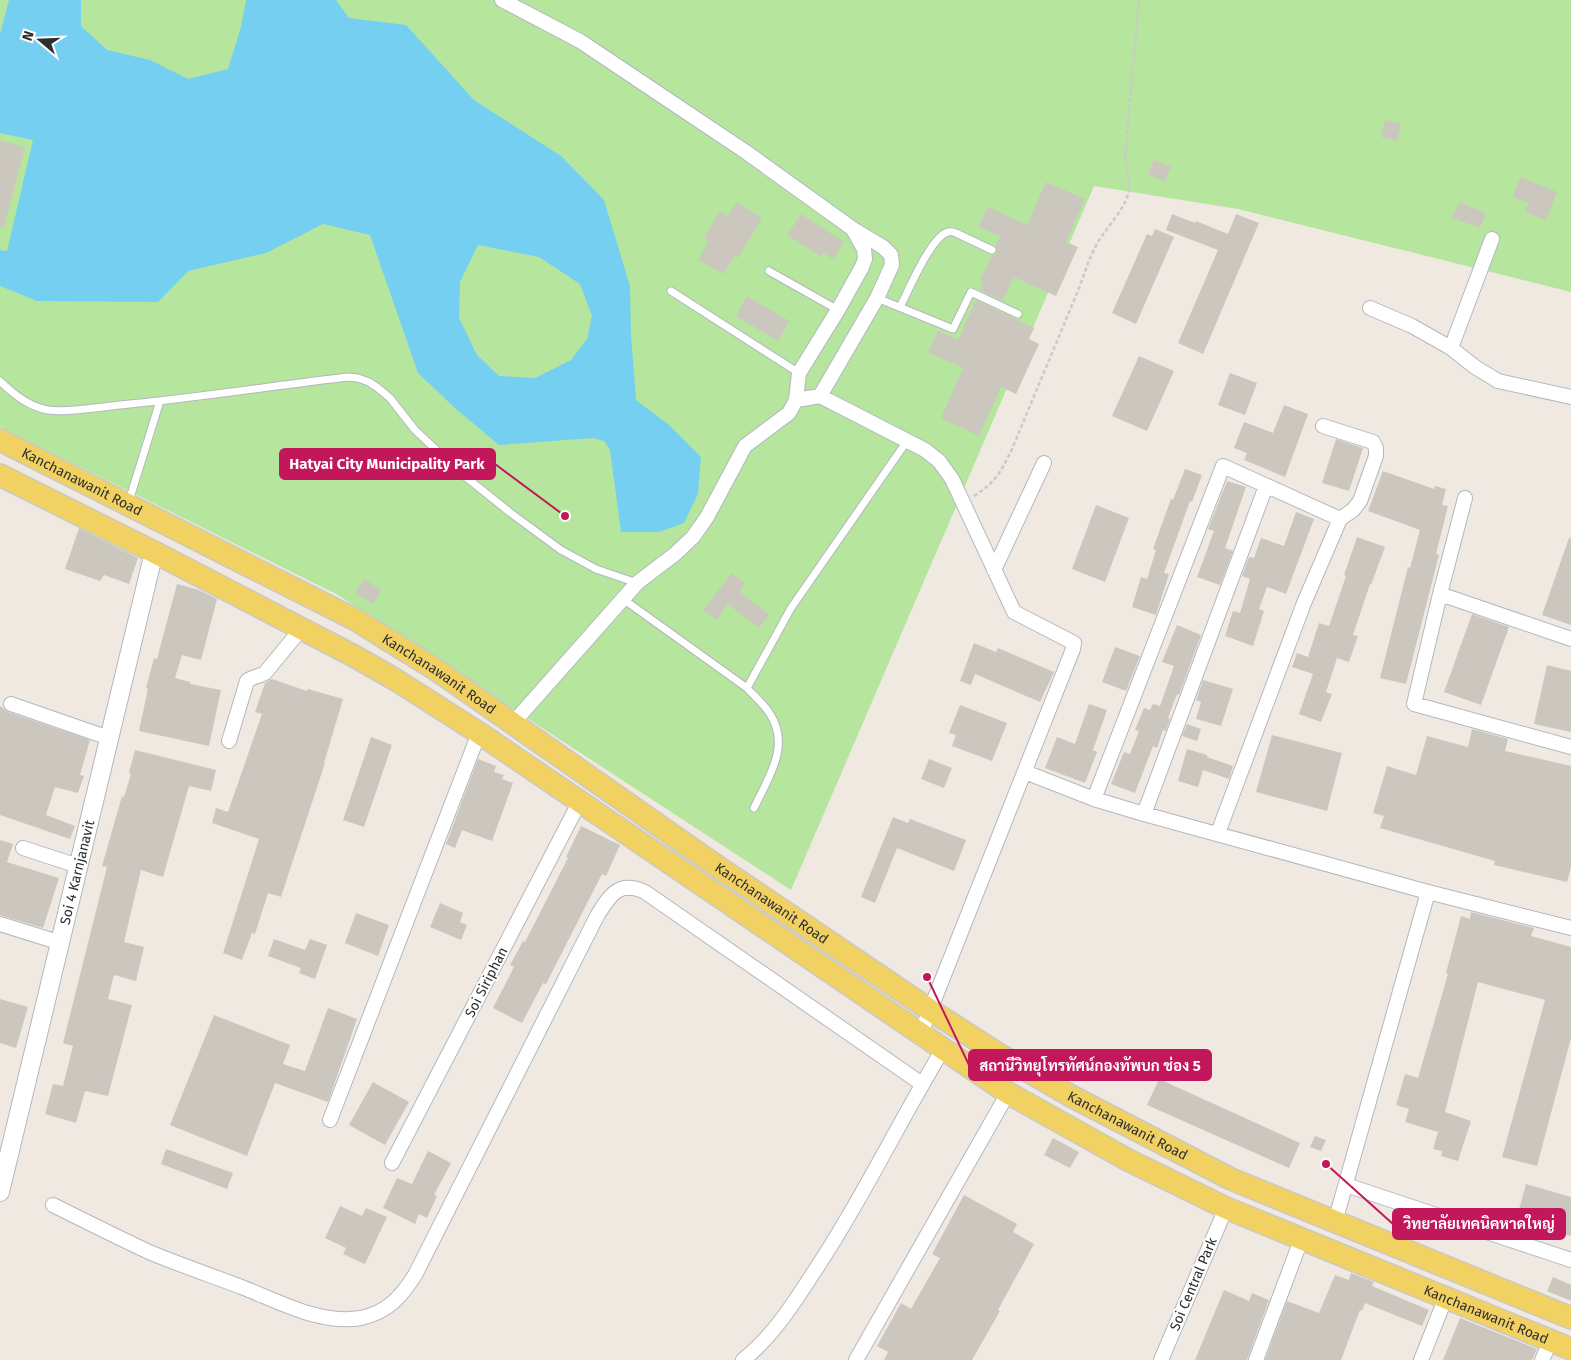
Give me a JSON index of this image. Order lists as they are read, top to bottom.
{
  "streets": {
    "main road": ["Kanchanawanit Road"],
    "street": ["Soi 4 Karnjanavit", "Soi Siriphan", "Soi Central Park"]
  },
  "crossings": [
    ["Kanchanawanit Road", "Soi 4 Karnjanavit"],
    ["Kanchanawanit Road", "Soi Siriphan"],
    ["Kanchanawanit Road", "Soi Central Park"]
  ],
  "places": ["Hatyai City Municipality Park", "สถานีวิทยุโทรทัศน์กองทัพบก ช่อง 5", "วิทยาลัยเทคนิคหาดใหญ่"],
  "north": "left"
}
